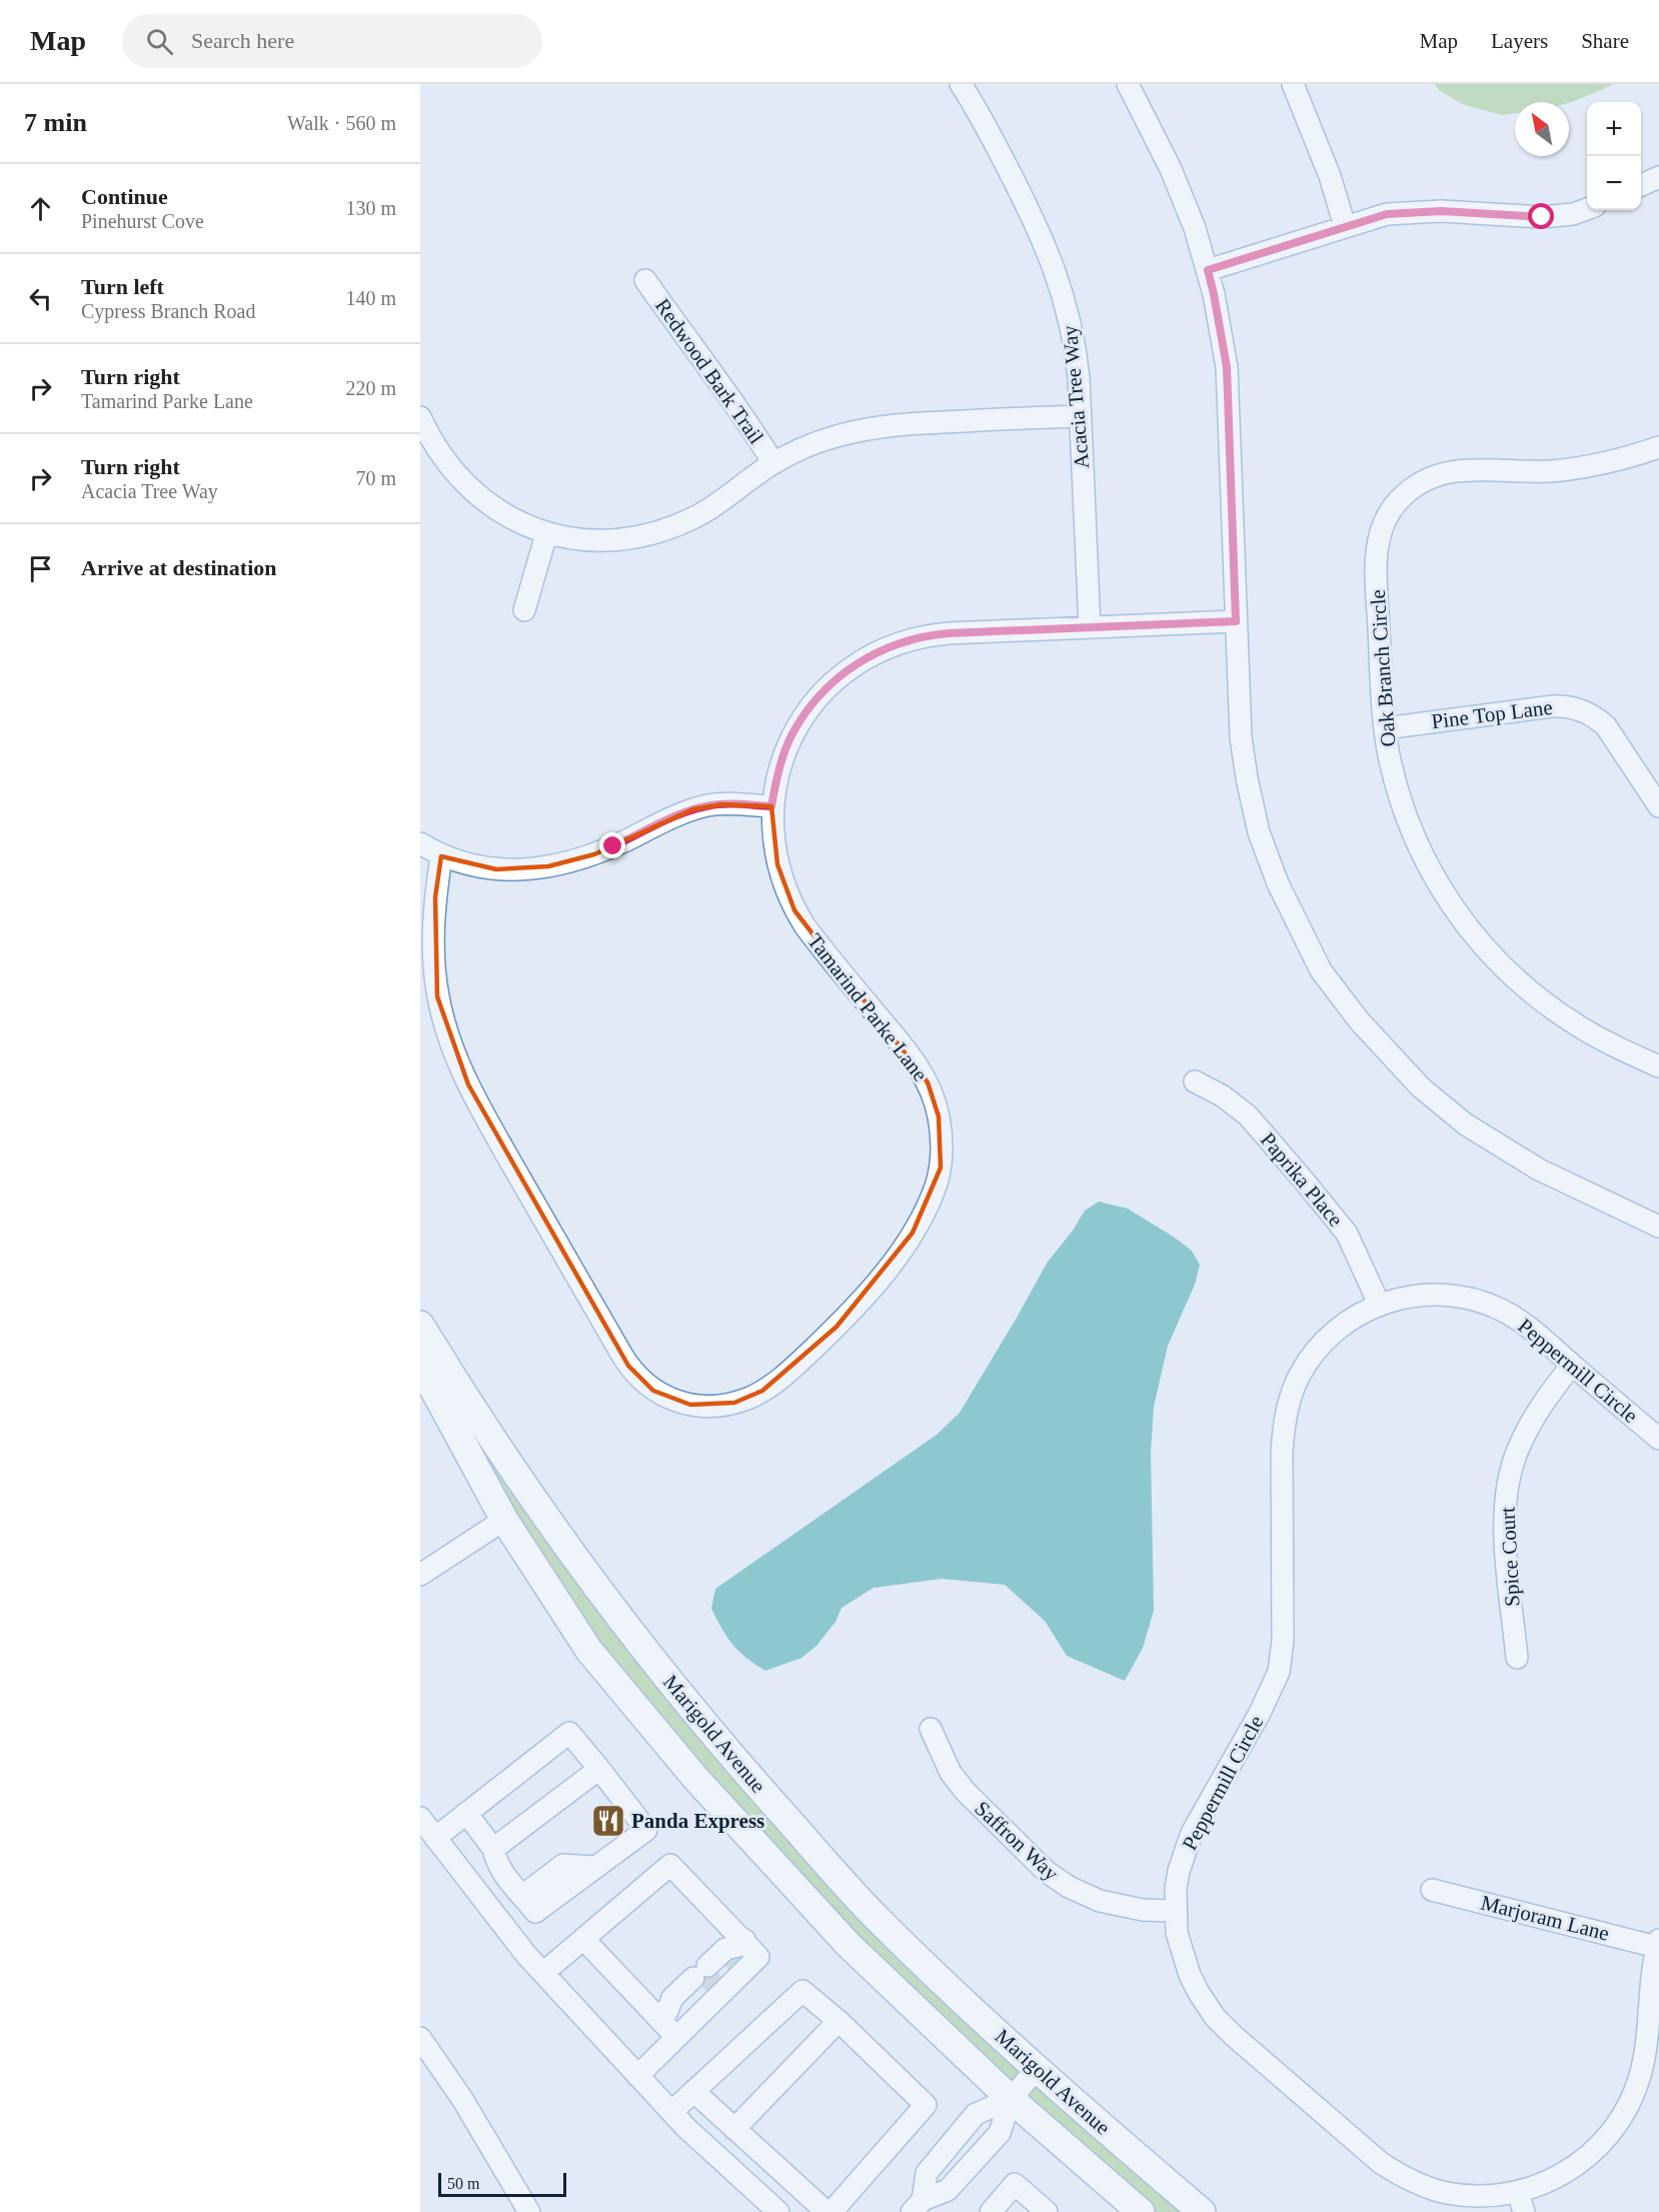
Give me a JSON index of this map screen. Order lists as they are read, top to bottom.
{
  "streets": {
    "main road": ["Marigold Avenue"],
    "street": [
      "Redwood Bark Trail",
      "Acacia Tree Way",
      "Oak Branch Circle",
      "Pine Top Lane",
      "Tamarind Parke Lane",
      "Paprika Place",
      "Peppermill Circle",
      "Spice Court",
      "Saffron Way",
      "Marjoram Lane"
    ]
  },
  "crossings": [
    ["Acacia Tree Way", "Tamarind Parke Lane"],
    ["Oak Branch Circle", "Pine Top Lane"],
    ["Paprika Place", "Peppermill Circle"],
    ["Peppermill Circle", "Spice Court"],
    ["Peppermill Circle", "Saffron Way"],
    ["Peppermill Circle", "Marjoram Lane"]
  ],
  "places": {
    "restaurant": ["Panda Express"]
  },
  "scale_bar": "50 m",
  "north": "top left",
  "page": {
    "header": "Map",
    "search": "Search here",
    "nav": ["Map", "Layers", "Share"],
    "heading": ["7 min", "Walk · 560 m"],
    "map_buttons": ["+", "−"],
    "list": [
      ["Continue", "Pinehurst Cove", "130 m"],
      ["Turn left", "Cypress Branch Road", "140 m"],
      ["Turn right", "Tamarind Parke Lane", "220 m"],
      ["Turn right", "Acacia Tree Way", "70 m"],
      "Arrive at destination"
    ],
    "scale": "50 m"
  }
}
